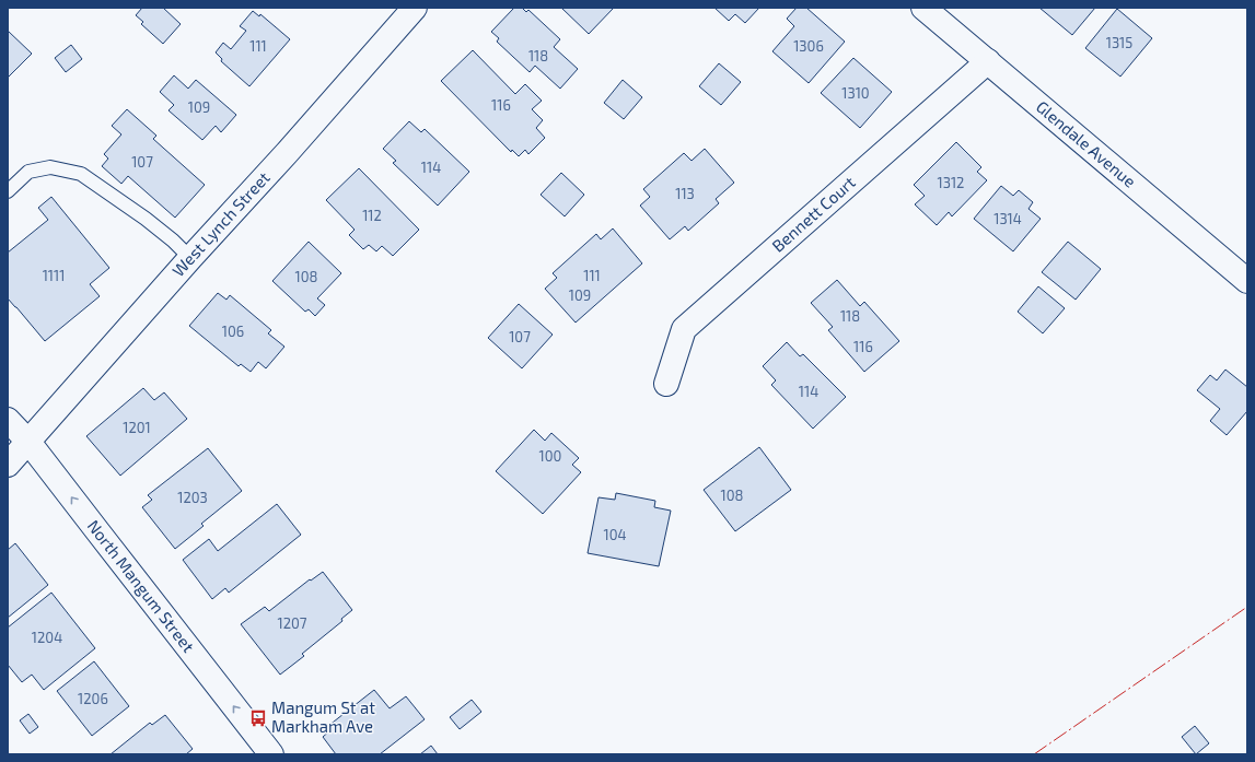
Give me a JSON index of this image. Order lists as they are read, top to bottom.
{
  "streets": {
    "street": [
      "Glendale Avenue",
      "Bennett Court",
      "West Lynch Street",
      "North Mangum Street"
    ]
  },
  "crossings": [
    ["Glendale Avenue", "Bennett Court"],
    ["West Lynch Street", "North Mangum Street"]
  ],
  "one_way": ["North Mangum Street"],
  "places": {
    "bus stop": ["Mangum St at Markham Ave"]
  },
  "house_numbers": [
    "1315",
    "111",
    "1306",
    "118",
    "1310",
    "116",
    "109",
    "107",
    "114",
    "1312",
    "113",
    "112",
    "1314",
    "1111",
    "111",
    "108",
    "109",
    "118",
    "106",
    "107",
    "116",
    "114",
    "1201",
    "100",
    "108",
    "1203",
    "104",
    "1207",
    "1204",
    "1206"
  ]
}
